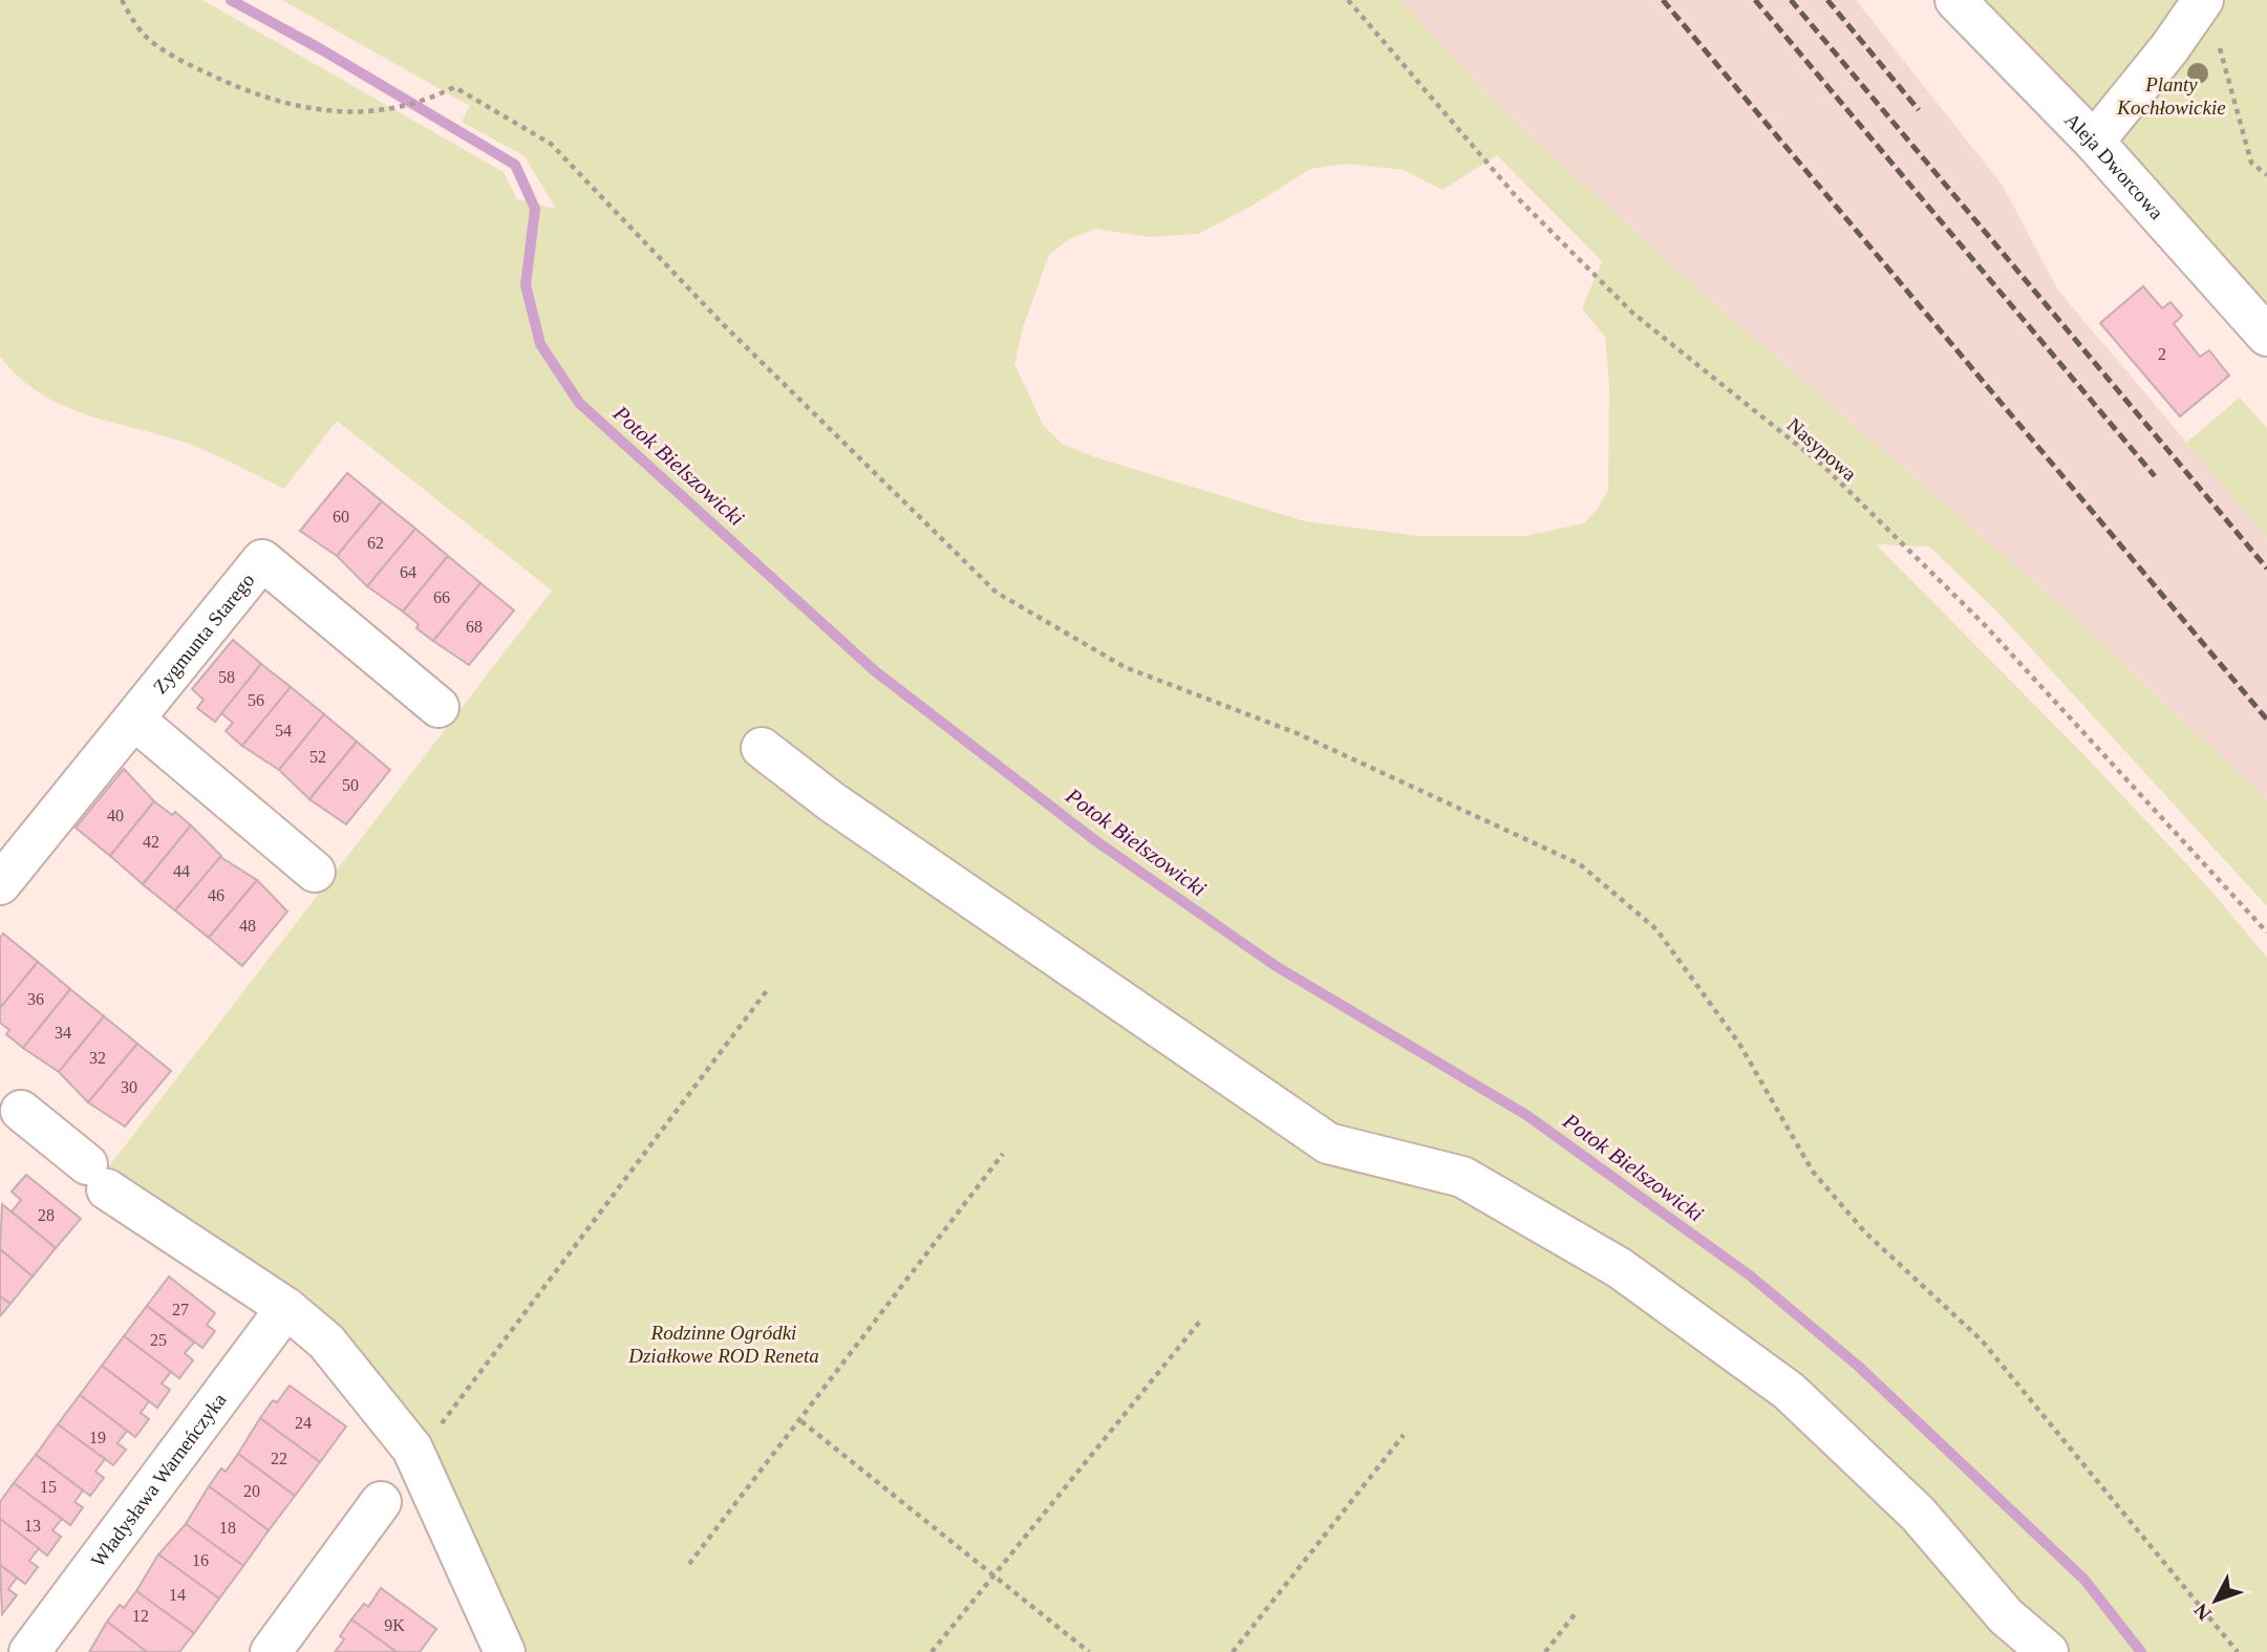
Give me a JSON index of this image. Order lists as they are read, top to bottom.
{
  "streets": {
    "street": ["Aleja Dworcowa", "Zygmunta Starego", "Władysława Warneńczyka"],
    "path": ["Nasypowa"]
  },
  "water": ["Potok Bielszowicki"],
  "parks": ["Planty Kochłowickie", "Rodzinne Ogródki Działkowe ROD Reneta"],
  "house_numbers": [
    "2",
    "60",
    "62",
    "64",
    "66",
    "68",
    "58",
    "56",
    "54",
    "52",
    "50",
    "40",
    "42",
    "44",
    "46",
    "48",
    "36",
    "34",
    "32",
    "30",
    "28",
    "27",
    "25",
    "24",
    "19",
    "22",
    "15",
    "20",
    "13",
    "18",
    "16",
    "14",
    "12",
    "9K"
  ],
  "north": "bottom left"
}
